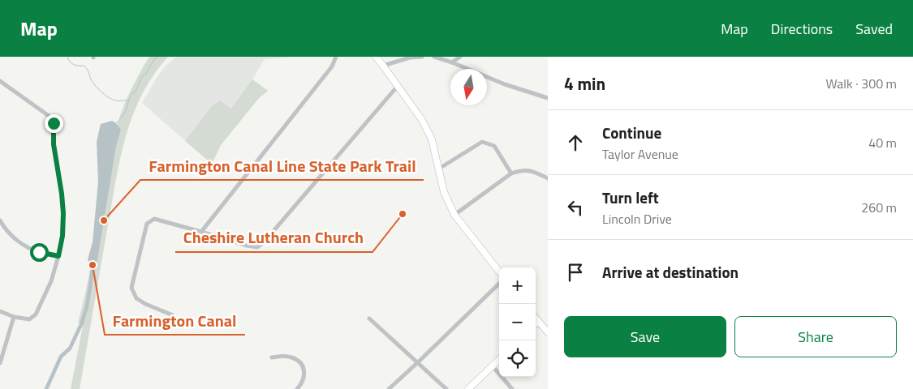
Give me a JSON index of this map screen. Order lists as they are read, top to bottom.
{
  "places": ["Cheshire Lutheran Church", "Farmington Canal Line State Park Trail", "Farmington Canal"],
  "north": "bottom",
  "page": {
    "header": "Map",
    "nav": ["Map", "Directions", "Saved"],
    "heading": ["4 min", "Walk · 300 m"],
    "list": [
      ["Continue", "Taylor Avenue", "40 m"],
      ["Turn left", "Lincoln Drive", "260 m"],
      "Arrive at destination"
    ],
    "map_buttons": ["+", "−"],
    "buttons": ["Save", "Share"]
  }
}
